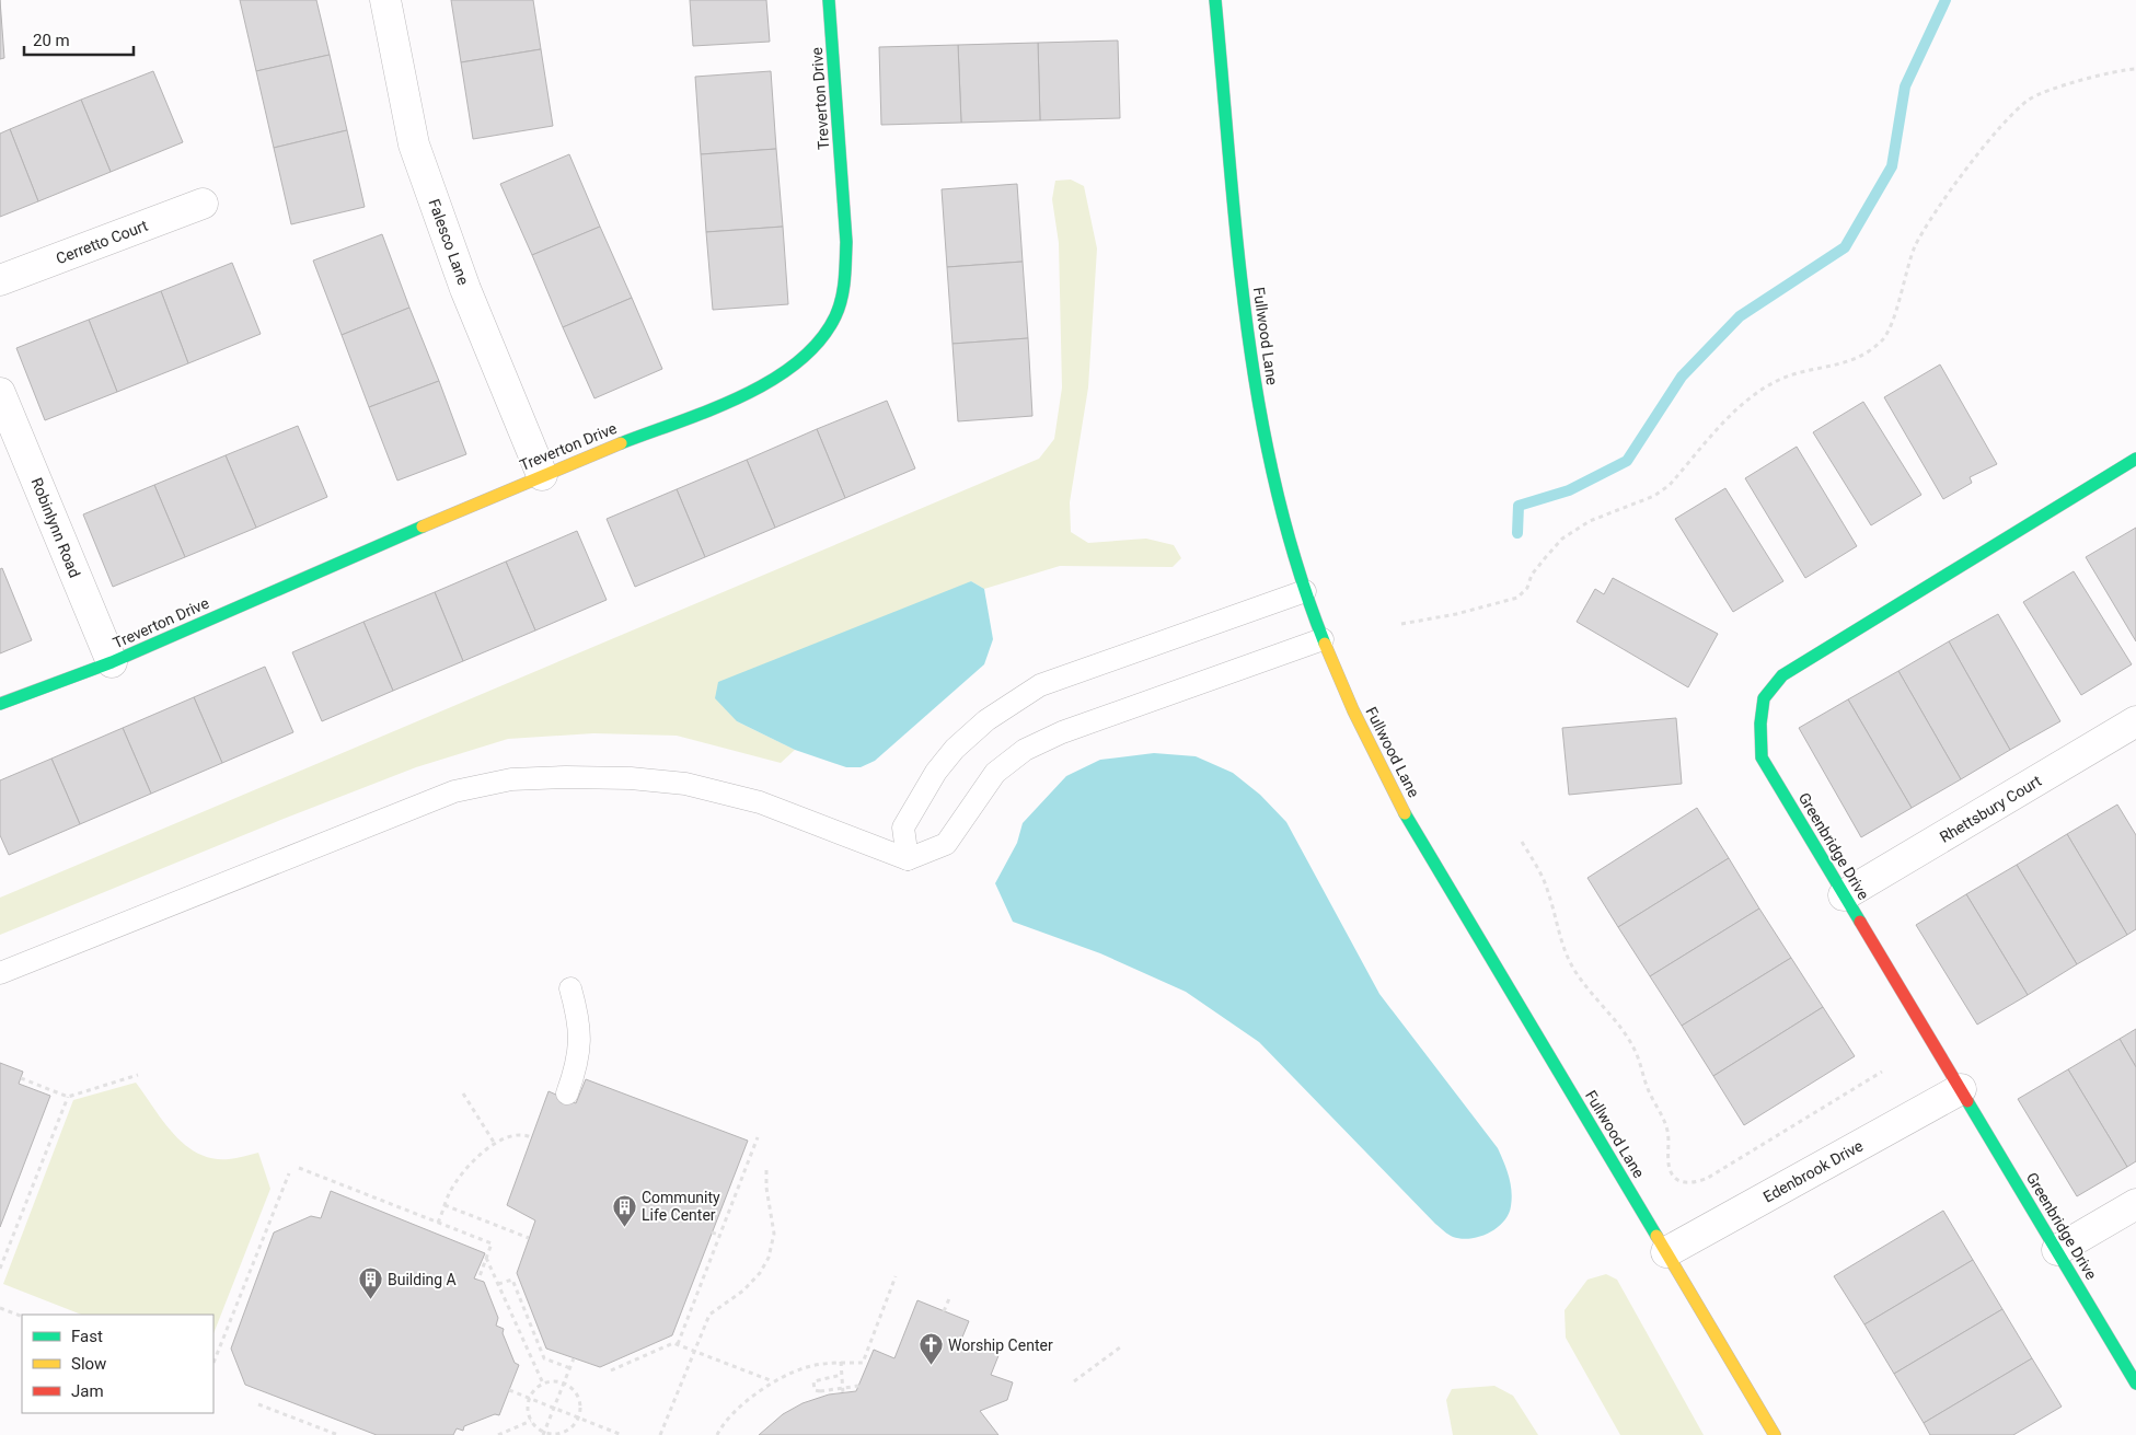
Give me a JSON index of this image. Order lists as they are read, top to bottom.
{
  "streets": {
    "street": [
      "Treverton Drive",
      "Cerretto Court",
      "Falesco Lane",
      "Fullwood Lane",
      "Robinlynn Road",
      "Rhettsbury Court",
      "Greenbridge Drive",
      "Edenbrook Drive"
    ]
  },
  "crossings": [
    ["Treverton Drive", "Falesco Lane"],
    ["Treverton Drive", "Robinlynn Road"],
    ["Fullwood Lane", "Edenbrook Drive"],
    ["Rhettsbury Court", "Greenbridge Drive"],
    ["Greenbridge Drive", "Edenbrook Drive"]
  ],
  "places": {
    "building": ["Community Life Center", "Building A"],
    "church": ["Worship Center"]
  },
  "legend": ["Fast", "Slow", "Jam"],
  "scale_bar": "20 m"
}
